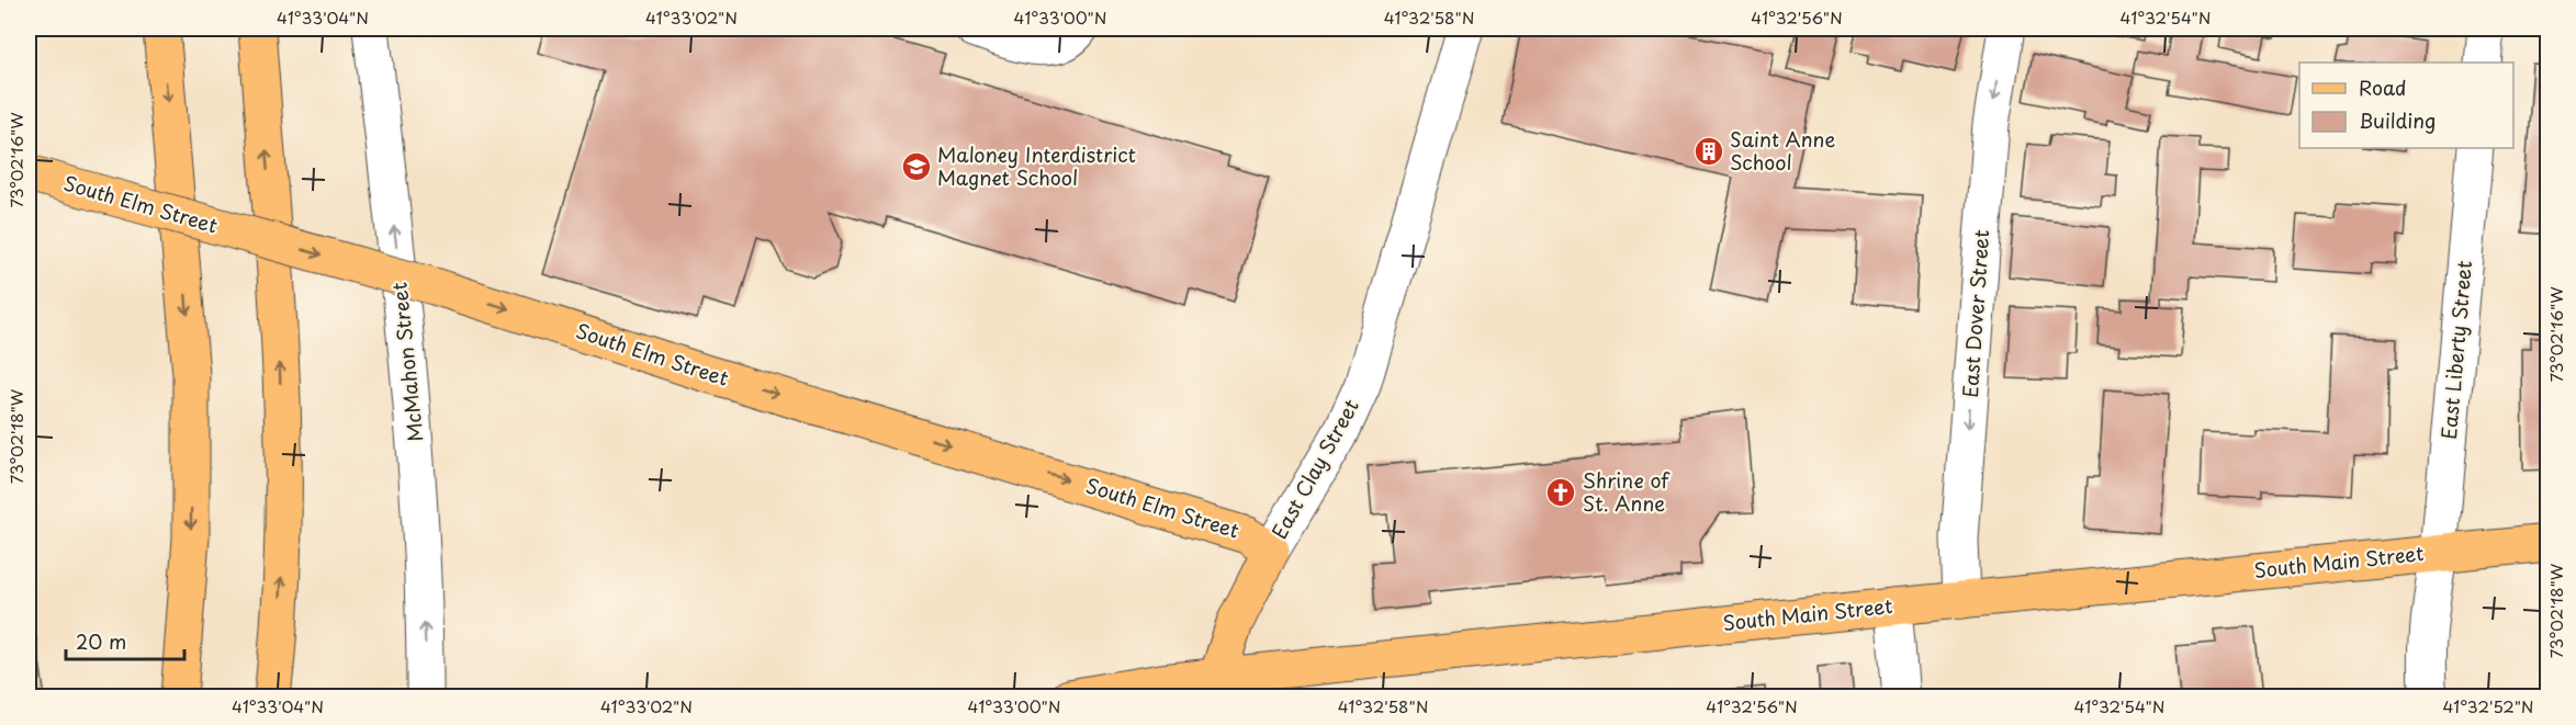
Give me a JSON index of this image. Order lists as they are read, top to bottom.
{
  "streets": {
    "main road": ["South Elm Street", "East Clay Street", "South Main Street"],
    "street": ["East Dover Street", "East Liberty Street", "McMahon Street"]
  },
  "crossings": [
    ["South Elm Street", "East Clay Street"],
    ["East Dover Street", "South Main Street"],
    ["East Liberty Street", "South Main Street"],
    ["East Clay Street", "South Main Street"]
  ],
  "one_way": ["South Elm Street", "East Dover Street", "McMahon Street"],
  "places": {
    "building": ["Saint Anne School"],
    "school or university": ["Maloney Interdistrict Magnet School"],
    "church": ["Shrine of St. Anne"]
  },
  "legend": ["Road", "Building"],
  "scale_bar": "20 m",
  "coordinates": [
    "41°33'04\"N",
    "41°33'02\"N",
    "41°33'00\"N",
    "41°32'58\"N",
    "41°32'56\"N",
    "41°32'54\"N",
    "73°02'16\"W",
    "73°02'18\"W",
    "41°32'52\"N"
  ]
}
